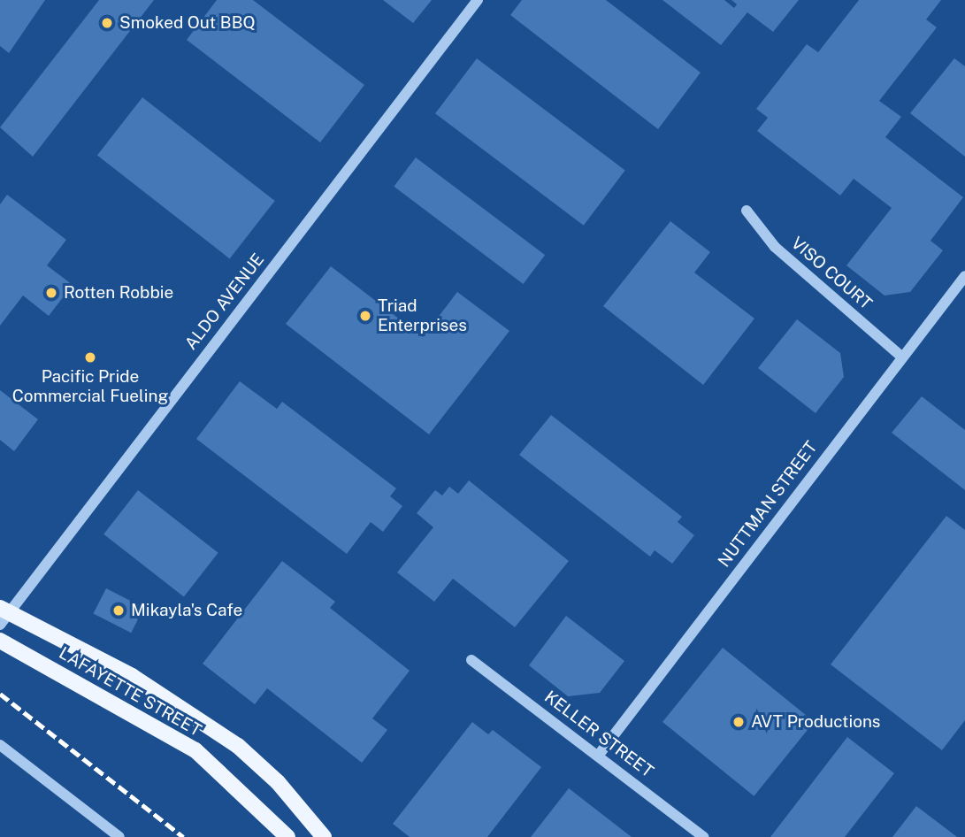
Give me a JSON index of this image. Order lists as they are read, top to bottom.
{
  "streets": {
    "main road": ["LAFAYETTE STREET"],
    "street": [
      "VISO COURT",
      "ALDO AVENUE",
      "NUTTMAN STREET",
      "KELLER STREET"
    ]
  },
  "crossings": [
    ["VISO COURT", "NUTTMAN STREET"],
    ["ALDO AVENUE", "LAFAYETTE STREET"],
    ["NUTTMAN STREET", "KELLER STREET"]
  ],
  "places": [
    "Smoked Out BBQ",
    "Rotten Robbie",
    "Triad Enterprises",
    "Pacific Pride Commercial Fueling",
    "Mikayla's Cafe",
    "AVT Productions"
  ]
}
